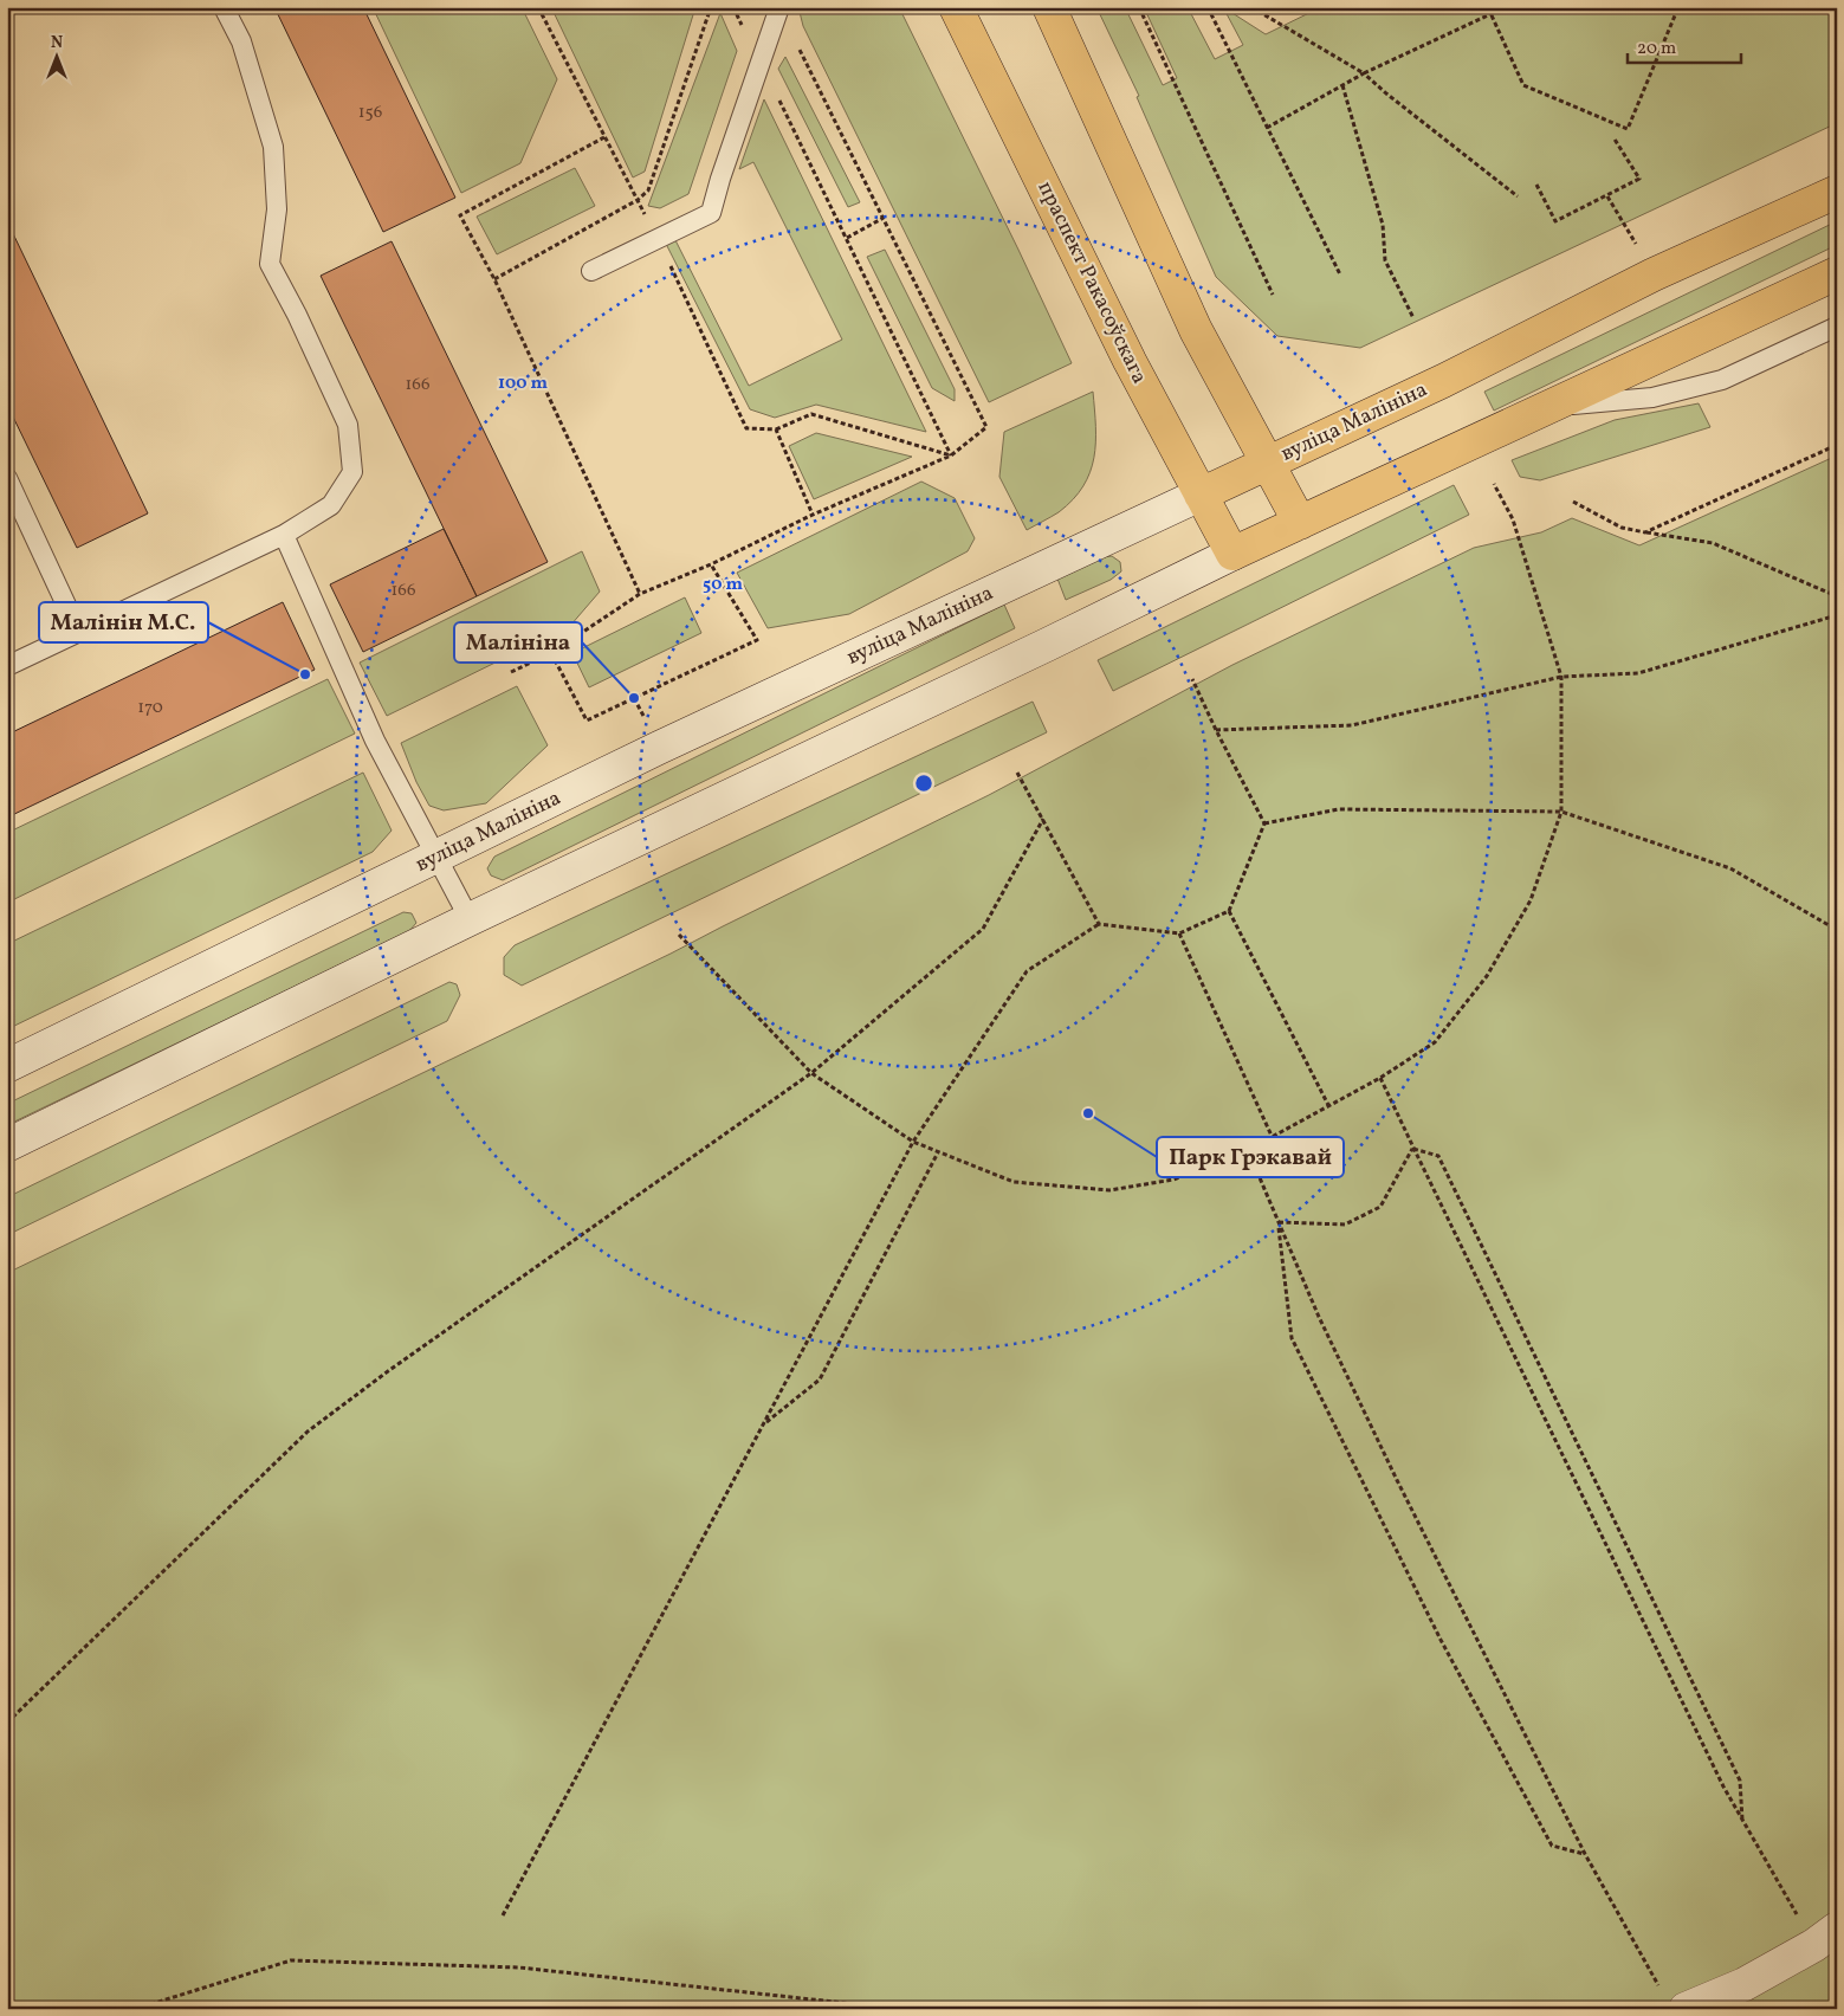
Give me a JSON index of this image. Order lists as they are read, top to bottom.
{
  "streets": {
    "main road": ["праспект Ракасоўскага", "вуліца Малініна"]
  },
  "crossings": [
    ["праспект Ракасоўскага", "вуліца Малініна"]
  ],
  "places": ["Малінін М.С.", "Малініна", "Парк Грэкавай"],
  "house_numbers": [
    "156",
    "166",
    "166",
    "170"
  ],
  "scale_bar": "20 m",
  "north": "top",
  "rings": ["100 m", "50 m"]
}
